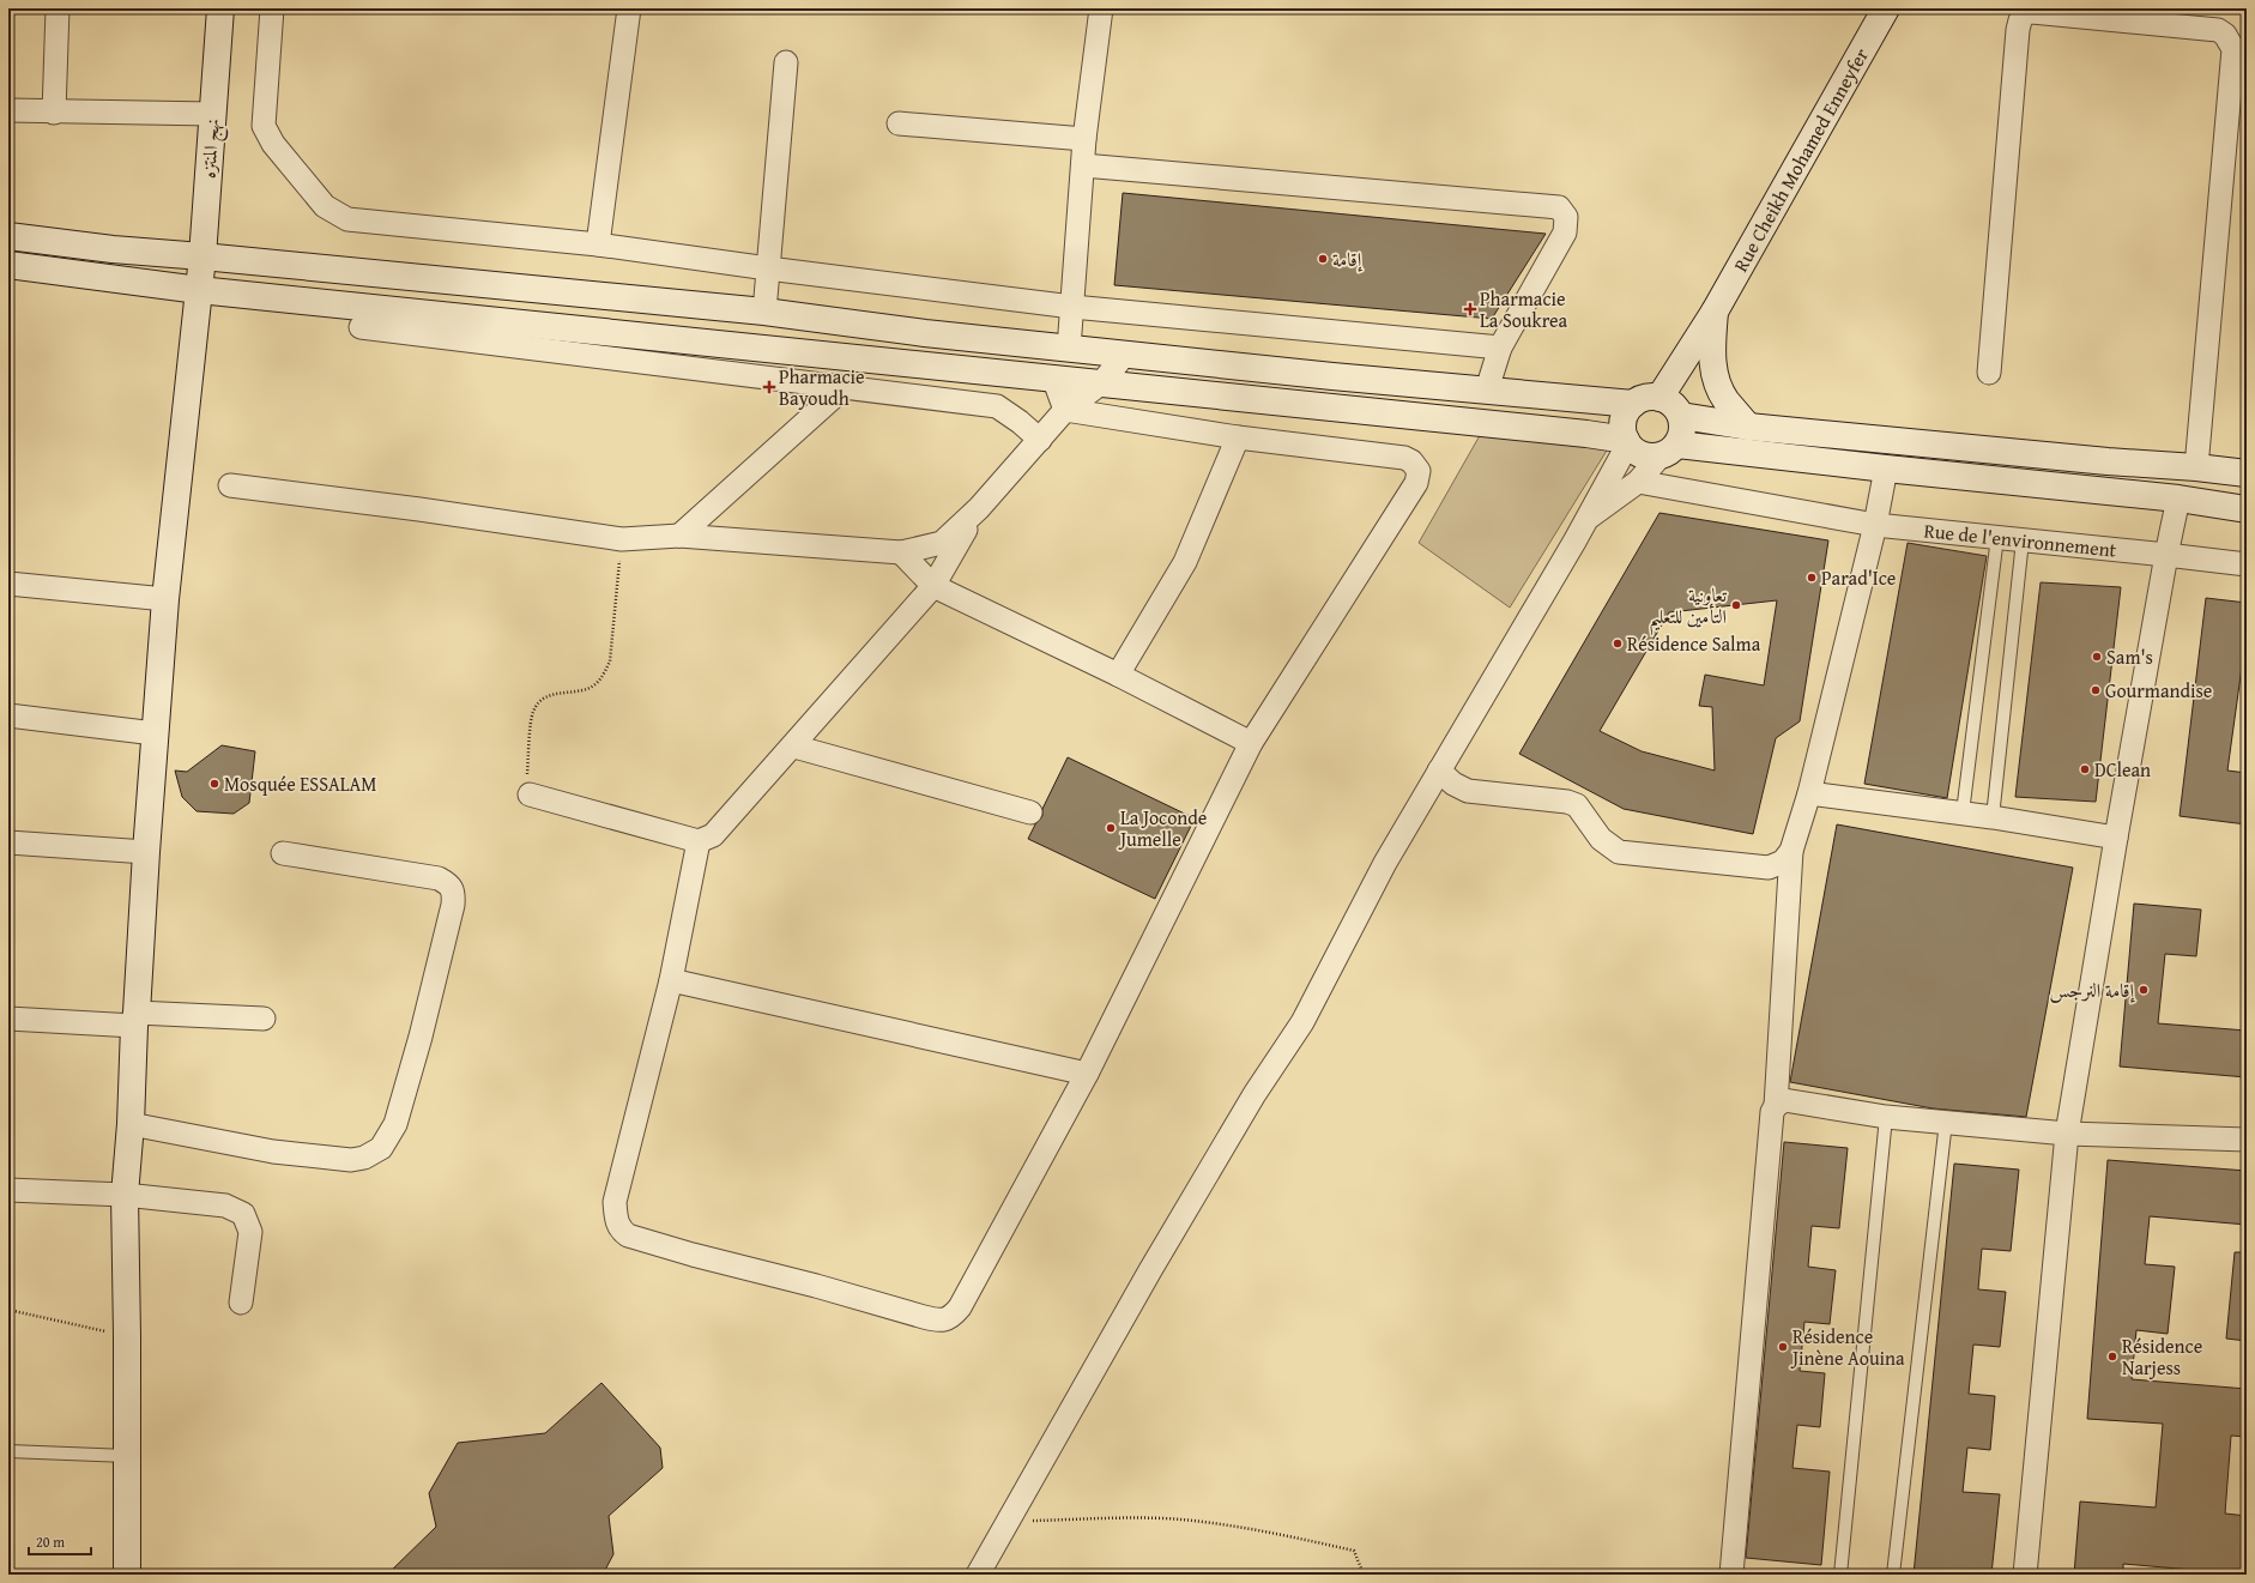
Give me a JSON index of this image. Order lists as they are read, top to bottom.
{
  "streets": {
    "main road": ["نهج المنتزه", "Rue Cheikh Mohamed Enneyfer"],
    "street": ["Rue de l'environnement"]
  },
  "places": {
    "other": [
      "إقامة",
      "Parad'Ice",
      "تعاونية التأمين للتعليم",
      "Résidence Salma",
      "Sam's",
      "Gourmandise",
      "DClean",
      "Mosquée ESSALAM",
      "La Joconde Jumelle",
      "إقامة النرجس",
      "Résidence Jinène Aouina",
      "Résidence Narjess"
    ],
    "health": ["Pharmacie La Soukrea", "Pharmacie Bayoudh"]
  },
  "scale_bar": "20 m"
}
